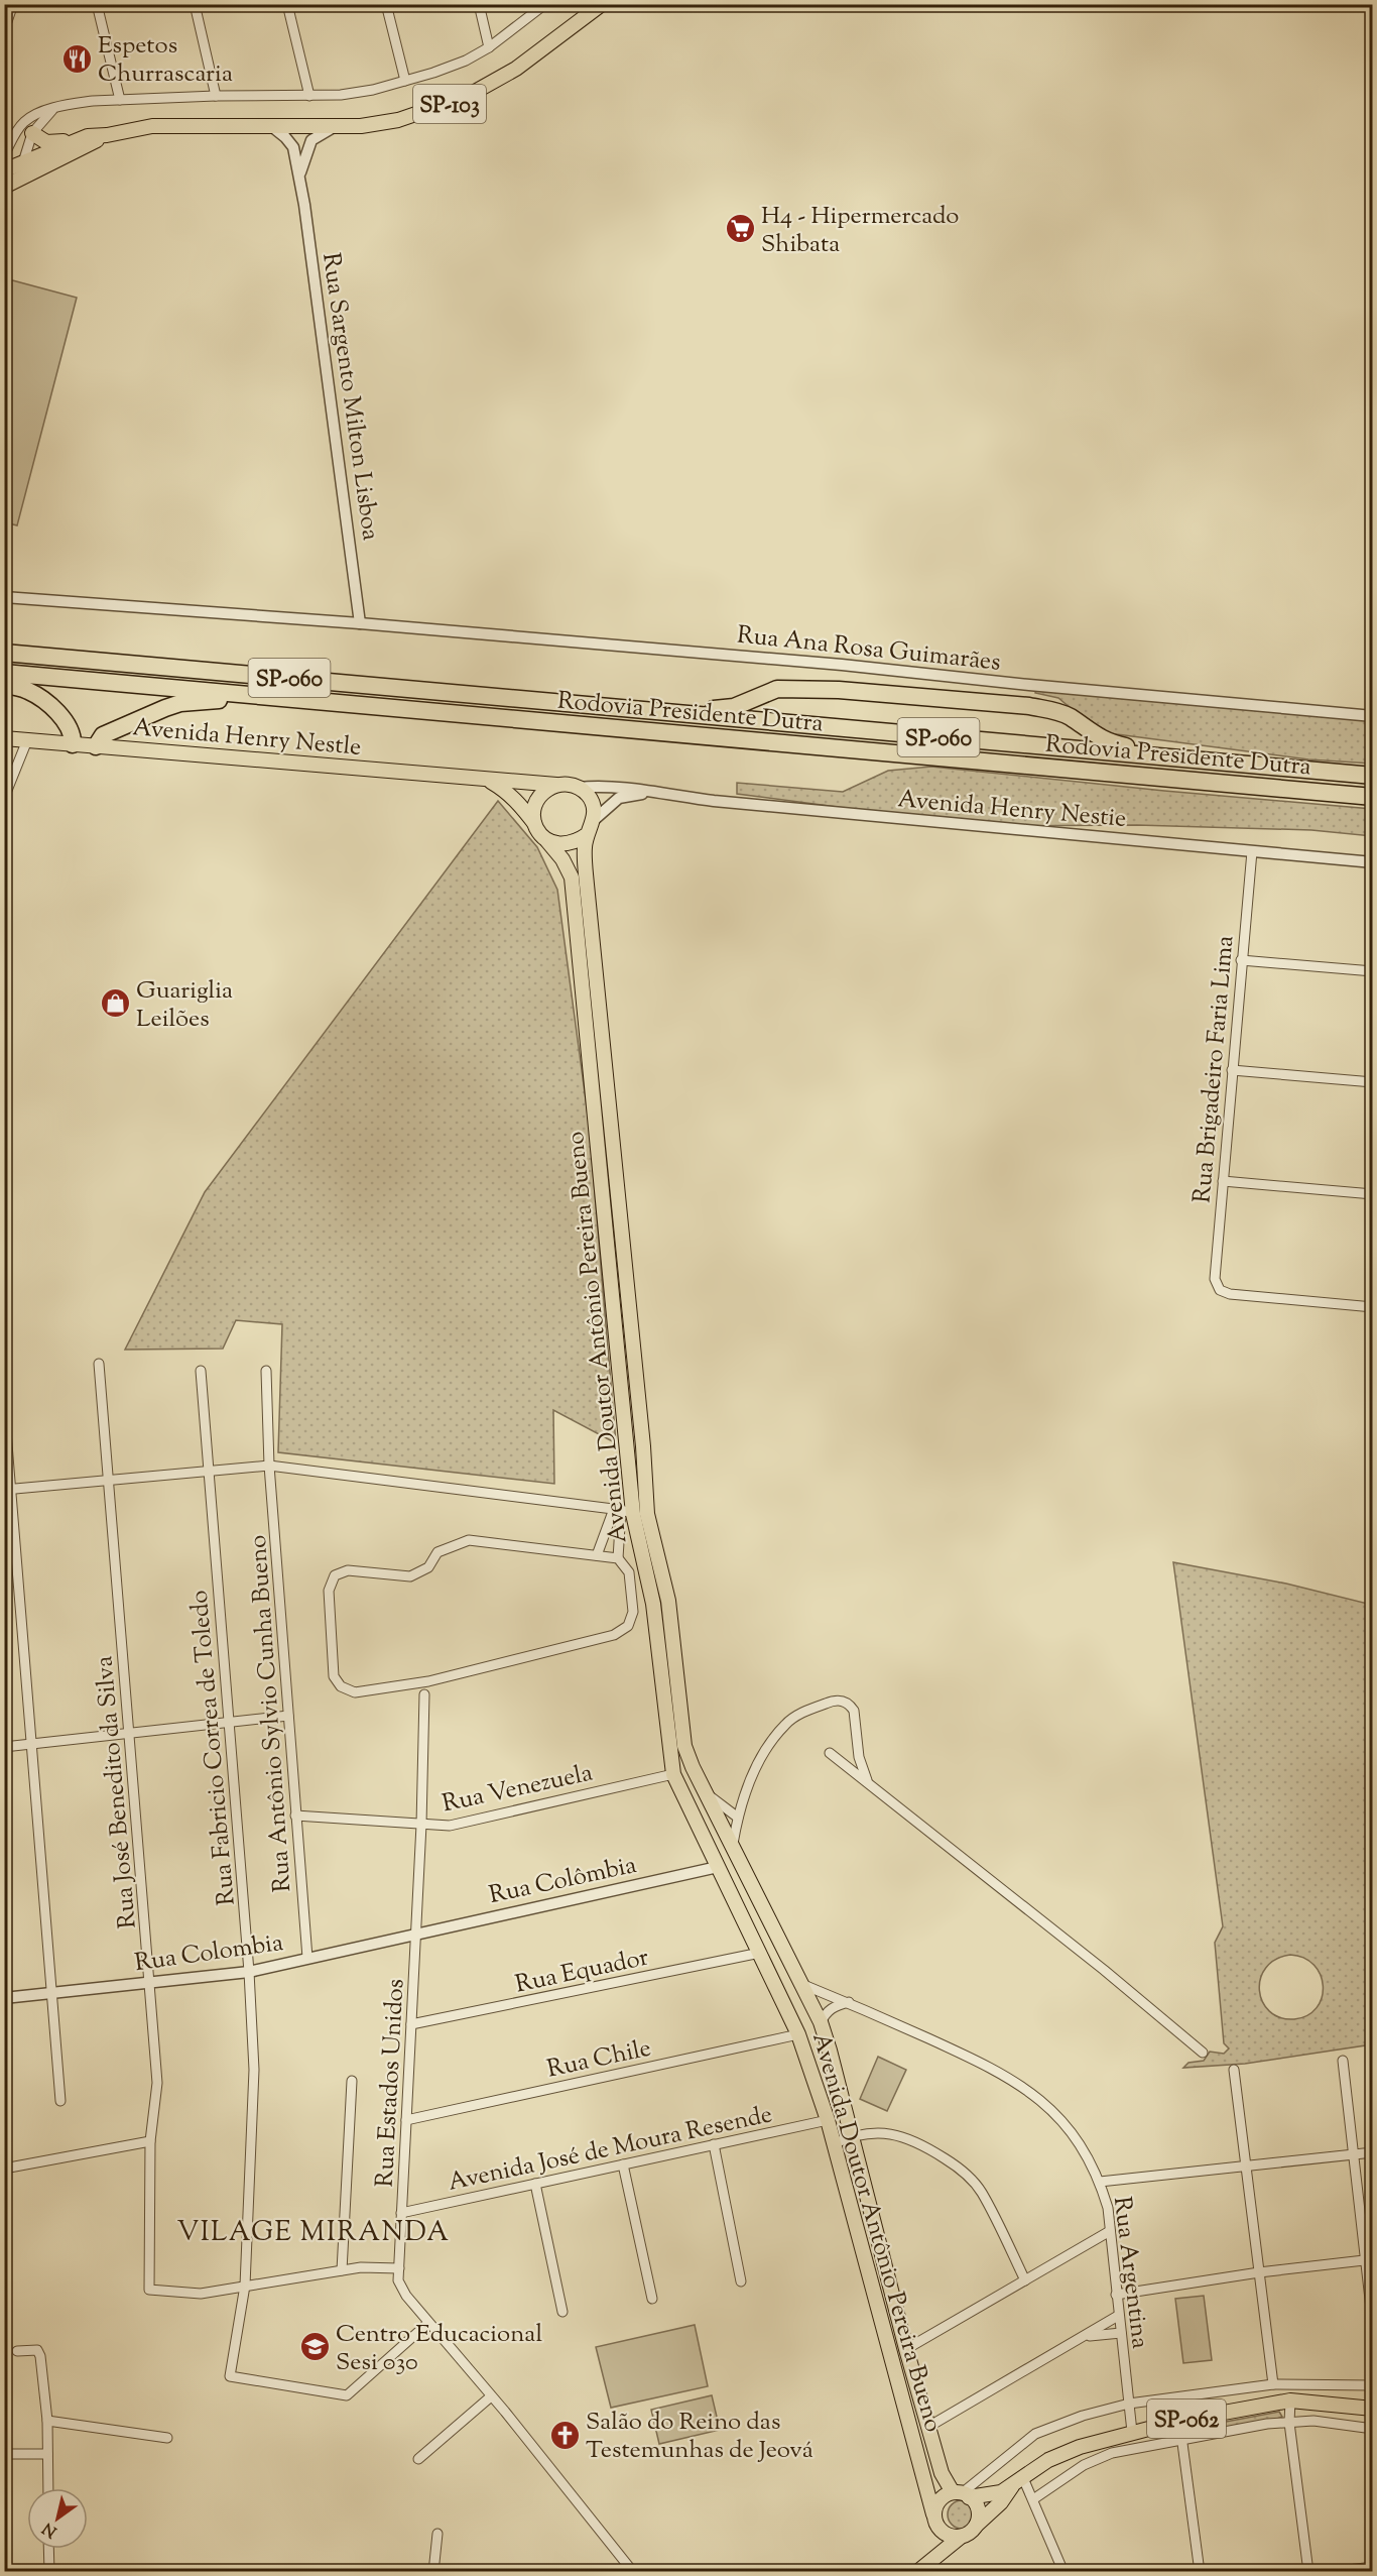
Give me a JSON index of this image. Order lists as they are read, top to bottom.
{
  "streets": {
    "highway": ["SP-060", "Rodovia Presidente Dutra"],
    "main road": [
      "SP-103",
      "Avenida Henry Nestle",
      "Avenida Doutor Antônio Pereira Bueno",
      "SP-062"
    ],
    "street": [
      "Rua Sargento Milton Lisboa",
      "Rua Ana Rosa Guimarães",
      "Avenida Henry Nestie",
      "Rua Brigadeiro Faria Lima",
      "Rua Antônio Sylvio Cunha Bueno",
      "Rua Fabricio Correa de Toledo",
      "Rua Venezuela",
      "Rua José Benedito da Silva",
      "Rua Colômbia",
      "Rua Colombia",
      "Rua Equador",
      "Rua Chile",
      "Rua Estados Unidos",
      "Avenida José de Moura Resende",
      "Rua Argentina"
    ]
  },
  "crossings": [
    ["SP-103", "Rua Sargento Milton Lisboa"],
    ["Rua Sargento Milton Lisboa", "Rua Ana Rosa Guimarães"],
    ["Avenida Henry Nestle", "Avenida Henry Nestie"],
    ["Avenida Henry Nestle", "Avenida Doutor Antônio Pereira Bueno"],
    ["Avenida Henry Nestie", "Rua Brigadeiro Faria Lima"],
    ["Avenida Henry Nestie", "Avenida Doutor Antônio Pereira Bueno"],
    ["Avenida Doutor Antônio Pereira Bueno", "Rua Venezuela"],
    ["Avenida Doutor Antônio Pereira Bueno", "Rua Colômbia"],
    ["Avenida Doutor Antônio Pereira Bueno", "Rua Equador"],
    ["Avenida Doutor Antônio Pereira Bueno", "Rua Chile"],
    ["Avenida Doutor Antônio Pereira Bueno", "Avenida José de Moura Resende"],
    ["Avenida Doutor Antônio Pereira Bueno", "Rua Argentina"],
    ["Avenida Doutor Antônio Pereira Bueno", "SP-062"],
    ["Rua Antônio Sylvio Cunha Bueno", "Rua Venezuela"],
    ["Rua Antônio Sylvio Cunha Bueno", "Rua Colombia"],
    ["Rua Fabricio Correa de Toledo", "Rua José Benedito da Silva"],
    ["Rua Fabricio Correa de Toledo", "Rua Colombia"],
    ["Rua Fabricio Correa de Toledo", "Rua Estados Unidos"],
    ["Rua Venezuela", "Rua Estados Unidos"],
    ["Rua José Benedito da Silva", "Rua Colombia"],
    ["Rua Colômbia", "Rua Colombia"],
    ["Rua Colômbia", "Rua Estados Unidos"],
    ["Rua Colombia", "Rua Estados Unidos"],
    ["Rua Equador", "Rua Estados Unidos"],
    ["Rua Chile", "Rua Estados Unidos"],
    ["Rua Estados Unidos", "Avenida José de Moura Resende"],
    ["Rua Argentina", "SP-062"]
  ],
  "districts": ["VILAGE MIRANDA"],
  "places": {
    "restaurant": ["Espetos Churrascaria"],
    "supermarket": ["H4 - Hipermercado Shibata"],
    "shop": ["Guariglia Leilões"],
    "school or university": ["Centro Educacional Sesi 030"],
    "church": ["Salão do Reino das Testemunhas de Jeová"]
  },
  "north": "bottom left"
}
